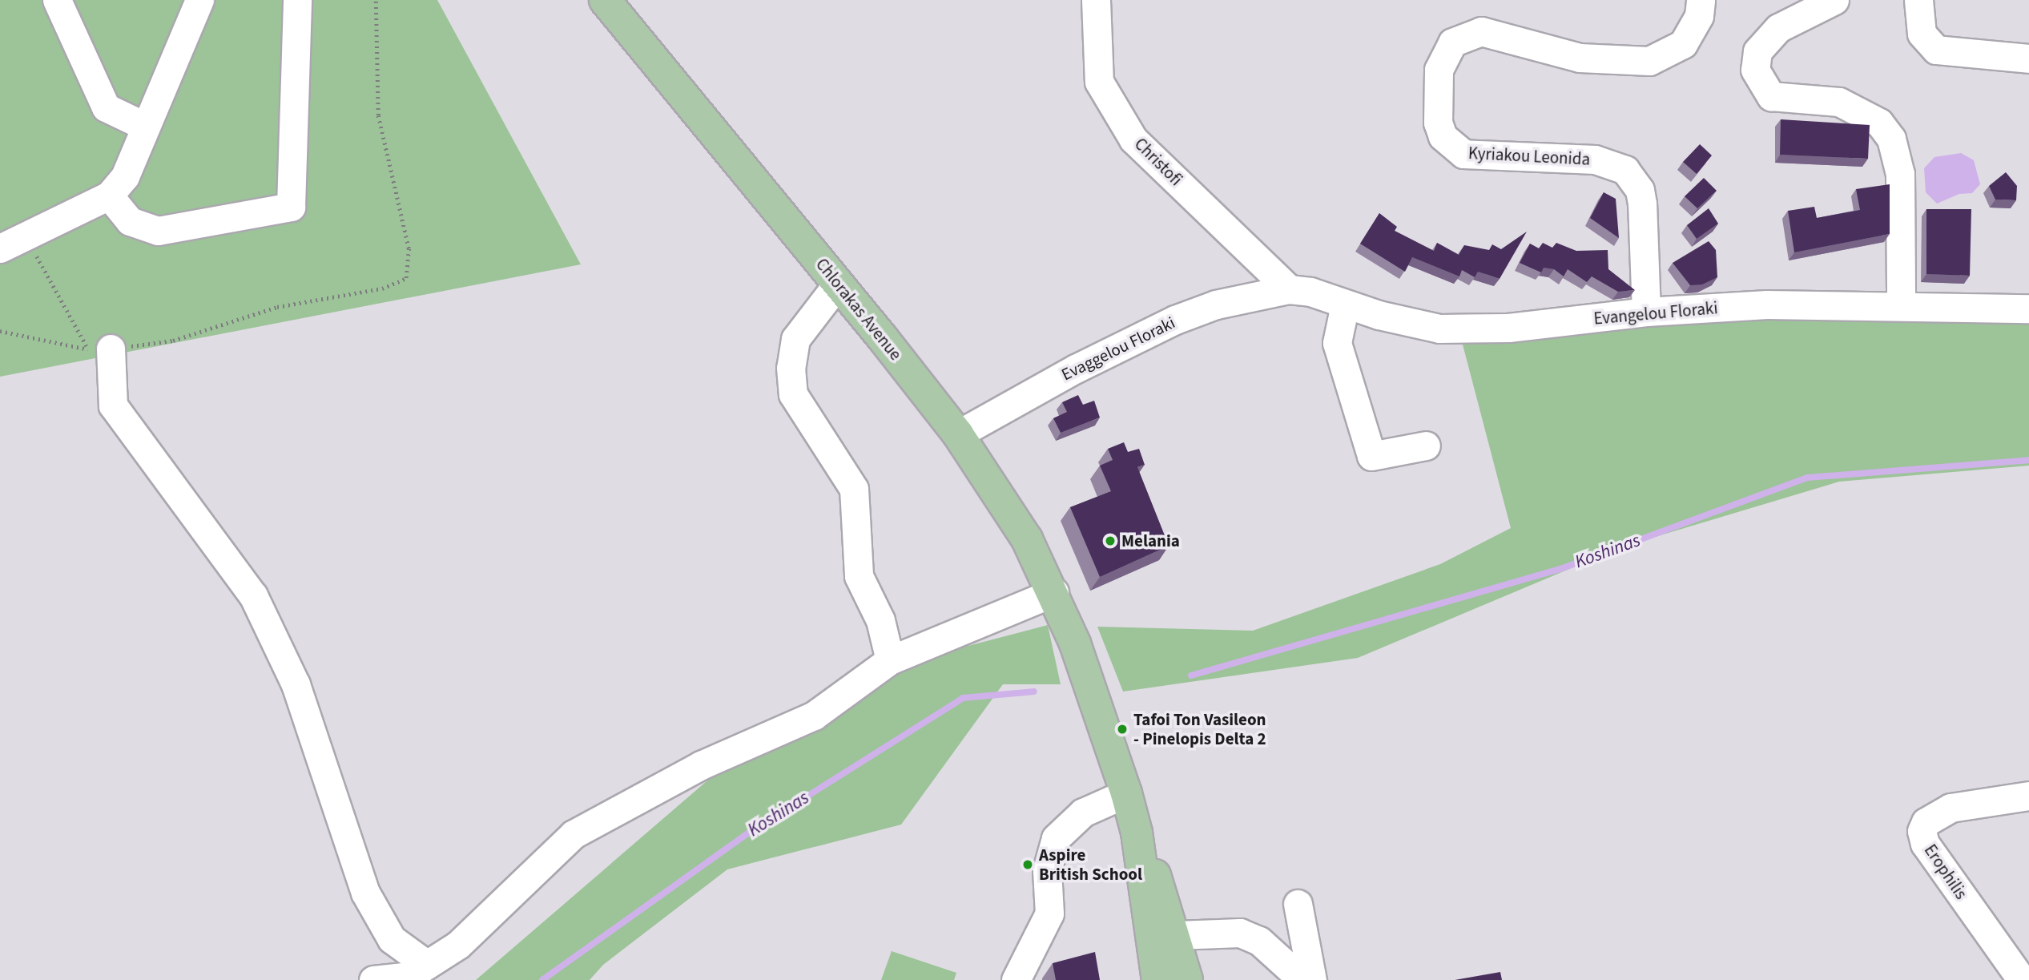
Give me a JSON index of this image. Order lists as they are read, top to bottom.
{
  "streets": {
    "main road": ["Chlorakas Avenue"],
    "street": [
      "Kyriakou Leonida",
      "Christofi",
      "Evangelou Floraki",
      "Evaggelou Floraki",
      "Erophilis"
    ]
  },
  "crossings": [
    ["Kyriakou Leonida", "Evangelou Floraki"],
    ["Christofi", "Evangelou Floraki"],
    ["Christofi", "Evaggelou Floraki"],
    ["Chlorakas Avenue", "Evaggelou Floraki"],
    ["Evangelou Floraki", "Evaggelou Floraki"]
  ],
  "water": ["Koshinas"],
  "places": ["Melania", "Tafoi Ton Vasileon - Pinelopis Delta 2", "Aspire British School"]
}
